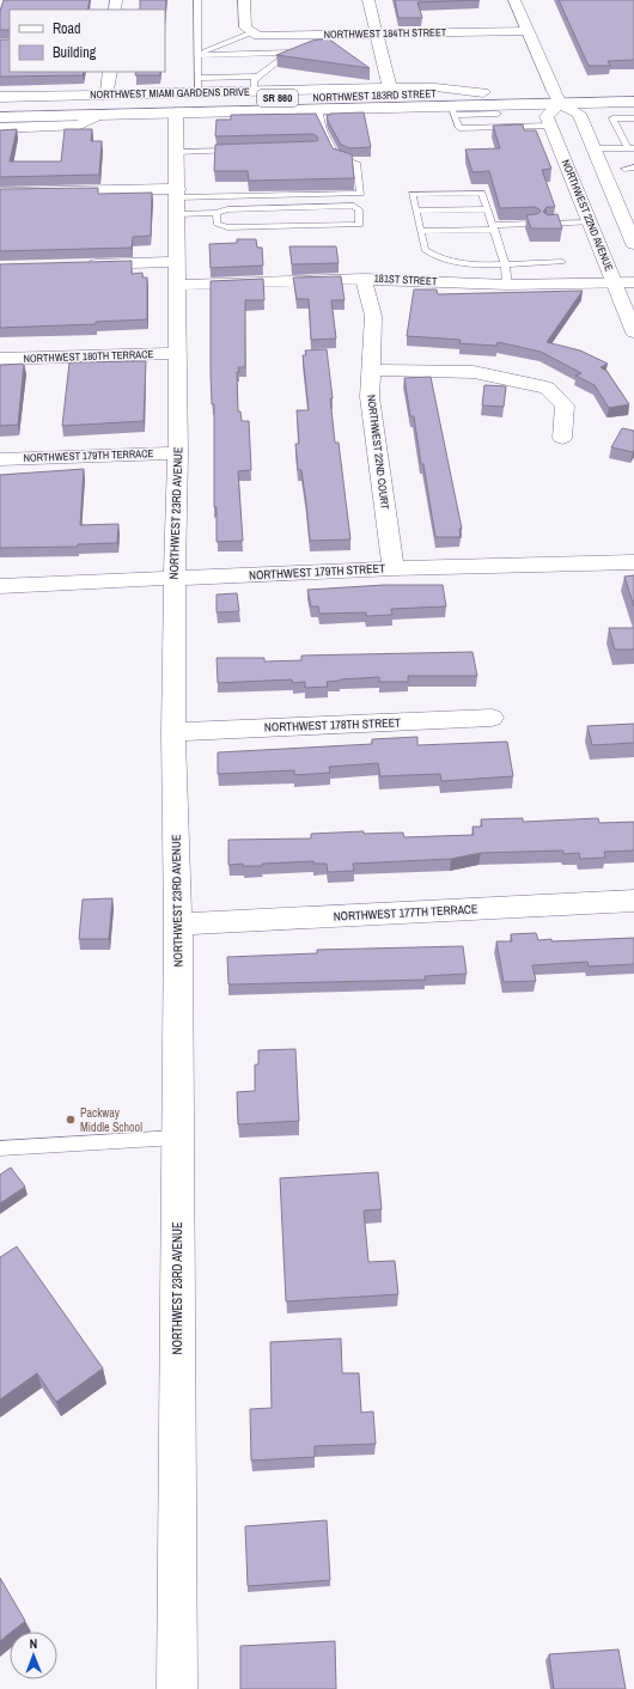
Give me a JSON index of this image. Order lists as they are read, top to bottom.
{
  "streets": {
    "street": [
      "NORTHWEST 184TH STREET",
      "NORTHWEST MIAMI GARDENS DRIVE",
      "NORTHWEST 183RD STREET",
      "SR 860",
      "NORTHWEST 22ND AVENUE",
      "181ST STREET",
      "NORTHWEST 180TH TERRACE",
      "NORTHWEST 22ND COURT",
      "NORTHWEST 179TH TERRACE",
      "NORTHWEST 23RD AVENUE",
      "NORTHWEST 179TH STREET",
      "NORTHWEST 178TH STREET",
      "NORTHWEST 177TH TERRACE"
    ]
  },
  "crossings": [
    ["NORTHWEST MIAMI GARDENS DRIVE", "NORTHWEST 183RD STREET"],
    ["NORTHWEST 183RD STREET", "NORTHWEST 23RD AVENUE"],
    ["NORTHWEST 22ND AVENUE", "181ST STREET"],
    ["181ST STREET", "NORTHWEST 22ND COURT"],
    ["181ST STREET", "NORTHWEST 23RD AVENUE"],
    ["NORTHWEST 180TH TERRACE", "NORTHWEST 23RD AVENUE"],
    ["NORTHWEST 22ND COURT", "NORTHWEST 179TH STREET"],
    ["NORTHWEST 179TH TERRACE", "NORTHWEST 23RD AVENUE"],
    ["NORTHWEST 23RD AVENUE", "NORTHWEST 179TH STREET"],
    ["NORTHWEST 23RD AVENUE", "NORTHWEST 178TH STREET"],
    ["NORTHWEST 23RD AVENUE", "NORTHWEST 177TH TERRACE"]
  ],
  "places": ["Packway Middle School"],
  "legend": ["Road", "Building"],
  "north": "top"
}
